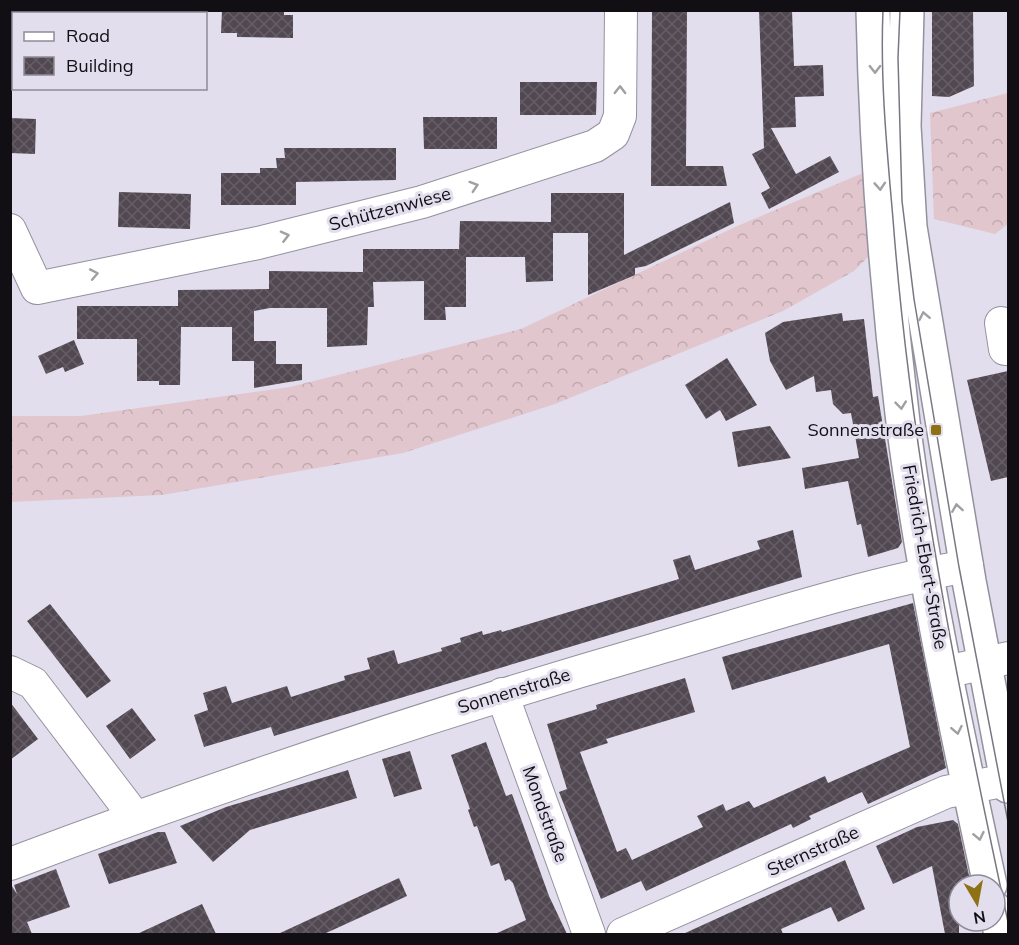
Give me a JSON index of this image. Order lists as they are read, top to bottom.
{
  "streets": {
    "main road": ["Friedrich-Ebert-Straße"],
    "street": [
      "Schützenwiese",
      "Sonnenstraße",
      "Mondstraße",
      "Sternstraße"
    ]
  },
  "crossings": [
    ["Friedrich-Ebert-Straße", "Sonnenstraße"],
    ["Friedrich-Ebert-Straße", "Sternstraße"],
    ["Sonnenstraße", "Mondstraße"]
  ],
  "one_way": ["Schützenwiese"],
  "places": {
    "transit": ["Sonnenstraße"]
  },
  "legend": ["Road", "Building"],
  "north": "bottom"
}
